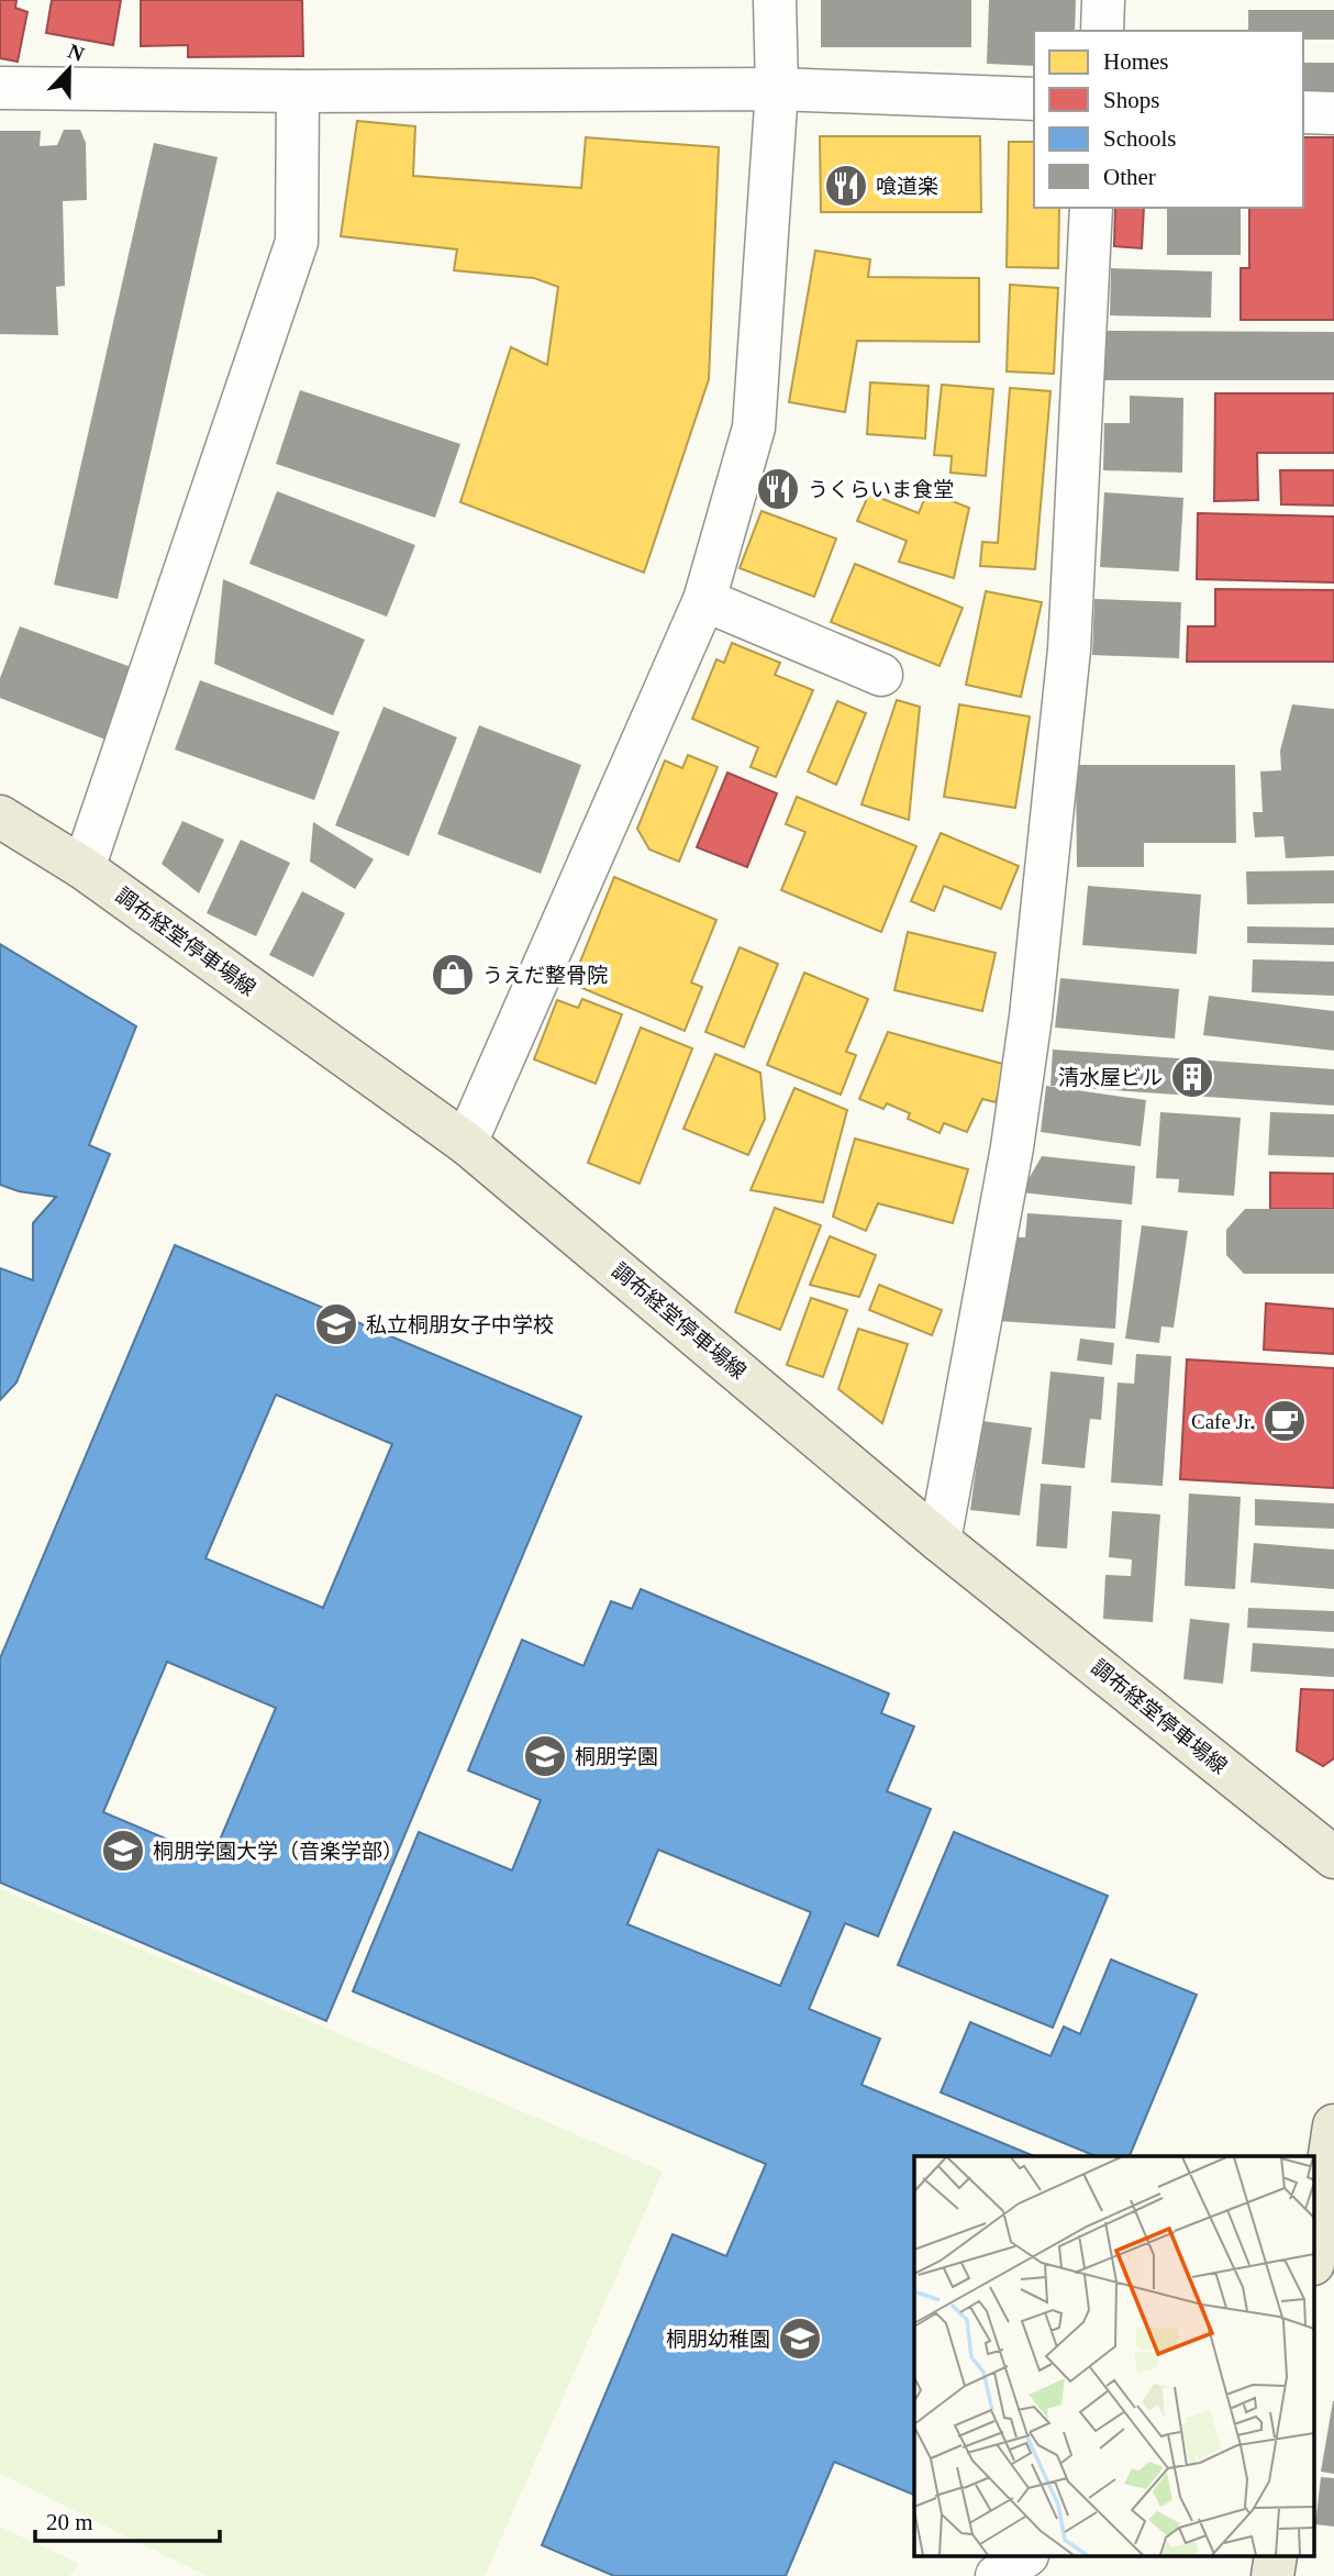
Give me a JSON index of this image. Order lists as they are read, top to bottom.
{
  "streets": {
    "main road": ["調布経堂停車場線"]
  },
  "places": {
    "restaurant": ["喰道楽", "うくらいま食堂"],
    "shop": ["うえだ整骨院"],
    "building": ["清水屋ビル"],
    "school or university": [
      "私立桐朋女子中学校",
      "桐朋学園",
      "桐朋学園大学（音楽学部）",
      "桐朋幼稚園"
    ],
    "cafe": ["Cafe Jr."]
  },
  "legend": [
    "Homes",
    "Shops",
    "Schools",
    "Other"
  ],
  "scale_bar": "20 m",
  "north": "top"
}
